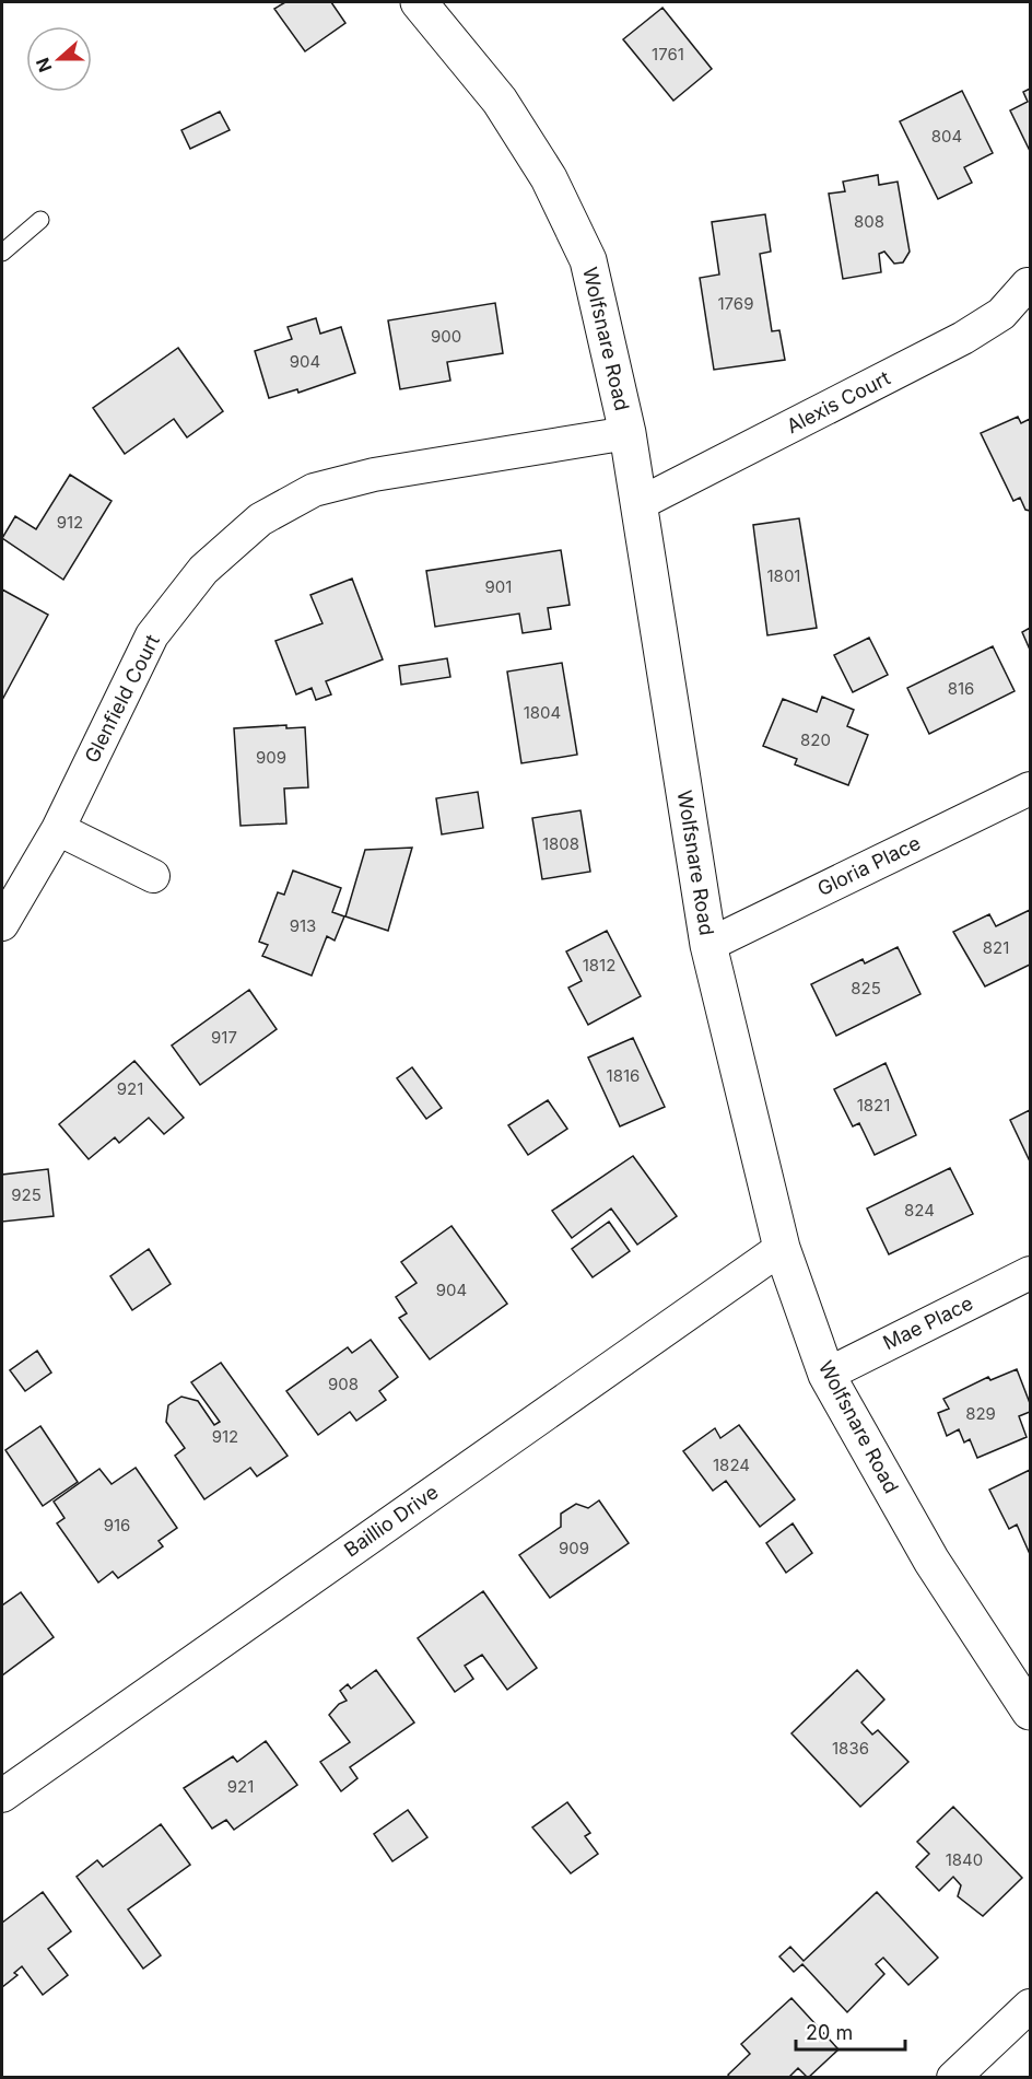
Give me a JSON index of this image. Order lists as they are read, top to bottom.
{
  "streets": {
    "street": [
      "Wolfsnare Road",
      "Alexis Court",
      "Glenfield Court",
      "Gloria Place",
      "Mae Place",
      "Baillio Drive"
    ]
  },
  "crossings": [
    ["Wolfsnare Road", "Alexis Court"],
    ["Wolfsnare Road", "Glenfield Court"],
    ["Wolfsnare Road", "Gloria Place"],
    ["Wolfsnare Road", "Mae Place"],
    ["Wolfsnare Road", "Baillio Drive"]
  ],
  "house_numbers": [
    "1761",
    "804",
    "808",
    "1769",
    "900",
    "904",
    "912",
    "1801",
    "901",
    "816",
    "1804",
    "820",
    "909",
    "1808",
    "913",
    "821",
    "1812",
    "825",
    "917",
    "1816",
    "921",
    "1821",
    "925",
    "824",
    "904",
    "908",
    "829",
    "912",
    "1824",
    "916",
    "909",
    "1836",
    "921",
    "1840"
  ],
  "scale_bar": "20 m",
  "north": "left"
}
